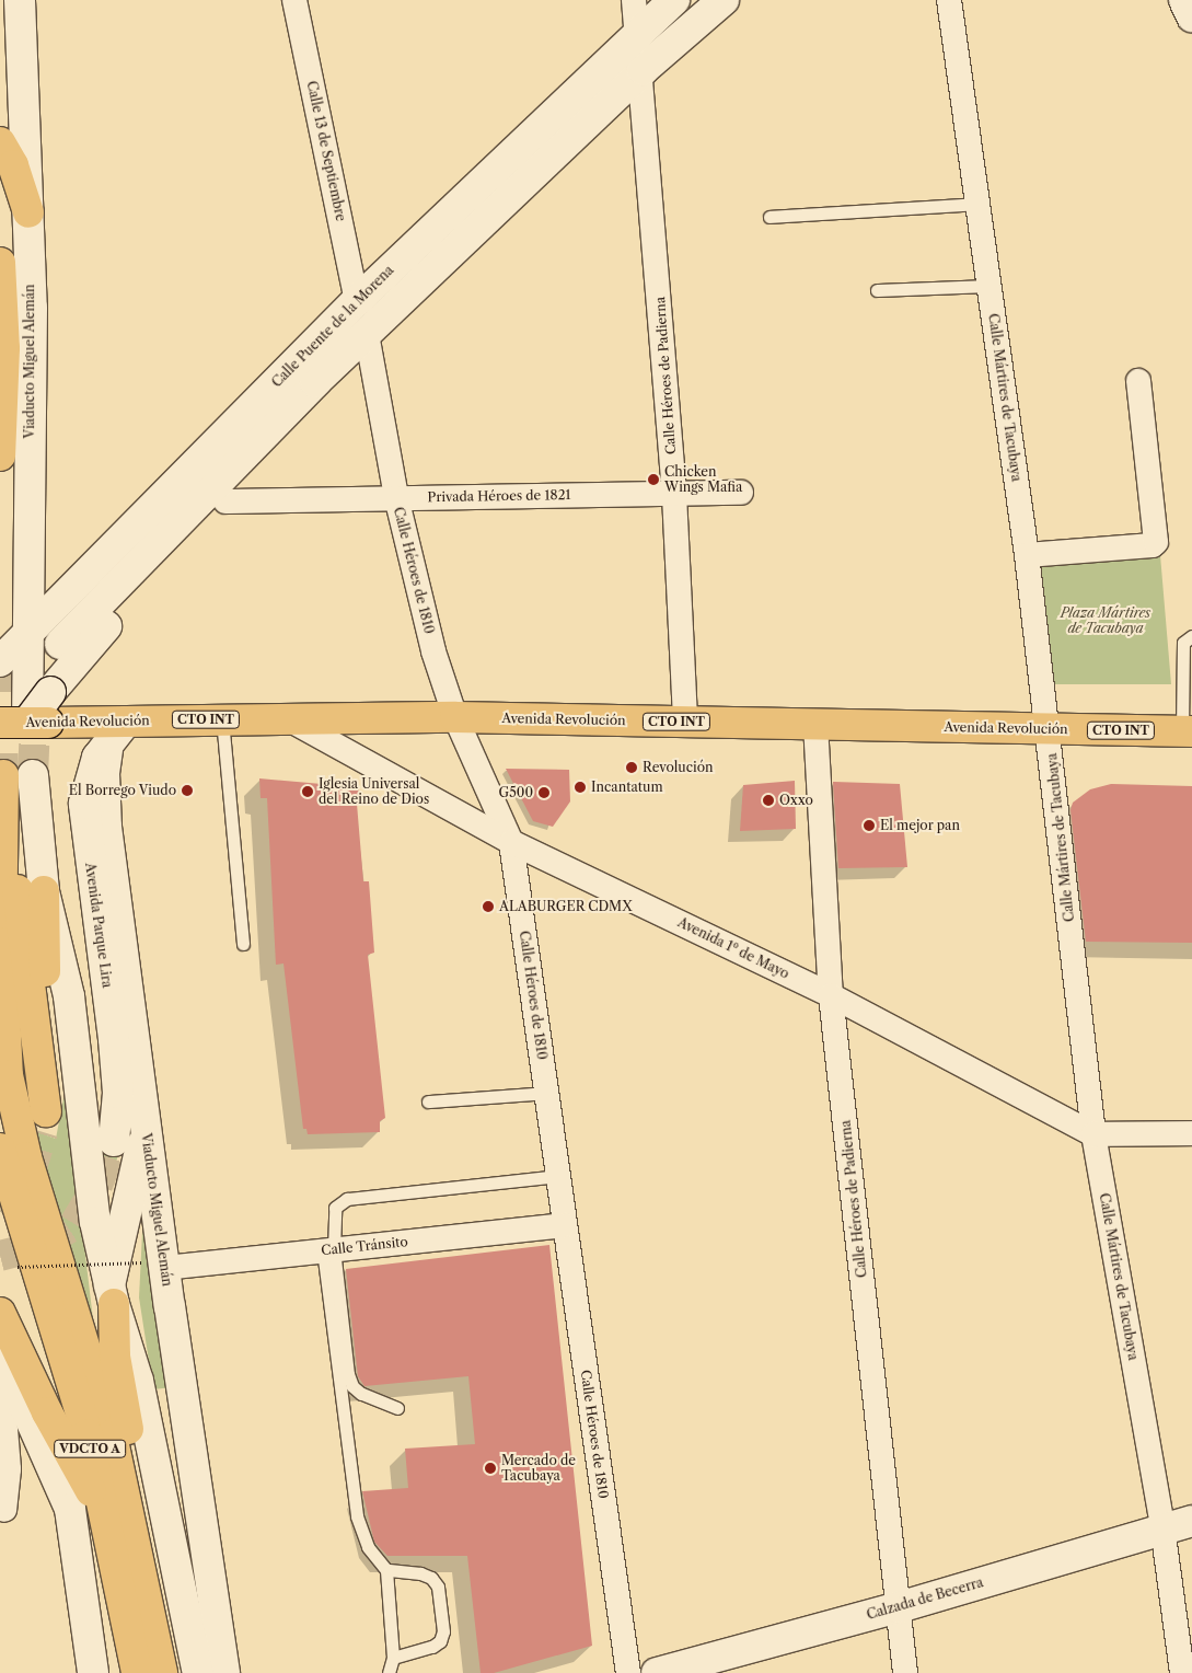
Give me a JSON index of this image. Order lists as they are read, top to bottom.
{
  "streets": {
    "main road": [
      "Calle Puente de la Morena",
      "Viaducto Miguel Alemán",
      "CTO INT",
      "Avenida Revolución",
      "Avenida Parque Lira",
      "VDCTO A",
      "Calzada de Becerra"
    ],
    "street": [
      "Calle 13 de Septiembre",
      "Calle Héroes de Padierna",
      "Calle Mártires de Tacubaya",
      "Privada Héroes de 1821",
      "Calle Héroes de 1810",
      "Avenida 1º de Mayo",
      "Calle Tránsito"
    ]
  },
  "crossings": [
    ["Calle 13 de Septiembre", "Calle Puente de la Morena"],
    ["Calle Puente de la Morena", "Viaducto Miguel Alemán"],
    ["Calle Puente de la Morena", "Calle Héroes de Padierna"],
    ["Calle Puente de la Morena", "Privada Héroes de 1821"],
    ["Calle Puente de la Morena", "Calle Héroes de 1810"],
    ["Calle Puente de la Morena", "Avenida Revolución"],
    ["Viaducto Miguel Alemán", "Avenida Revolución"],
    ["Viaducto Miguel Alemán", "Avenida Parque Lira"],
    ["Viaducto Miguel Alemán", "Calle Tránsito"],
    ["Calle Héroes de Padierna", "Privada Héroes de 1821"],
    ["Calle Héroes de Padierna", "Avenida Revolución"],
    ["Calle Héroes de Padierna", "Avenida 1º de Mayo"],
    ["Calle Héroes de Padierna", "Calzada de Becerra"],
    ["Calle Mártires de Tacubaya", "Avenida Revolución"],
    ["Calle Mártires de Tacubaya", "Avenida 1º de Mayo"],
    ["Calle Mártires de Tacubaya", "Calzada de Becerra"],
    ["Privada Héroes de 1821", "Calle Héroes de 1810"],
    ["Calle Héroes de 1810", "Avenida Revolución"],
    ["Calle Héroes de 1810", "Avenida 1º de Mayo"],
    ["Calle Héroes de 1810", "Calle Tránsito"],
    ["Avenida Revolución", "Avenida Parque Lira"],
    ["Avenida Revolución", "Avenida 1º de Mayo"]
  ],
  "parks": ["Plaza Mártires de Tacubaya"],
  "places": [
    "Chicken Wings Mafia",
    "Revolución",
    "Incantatum",
    "El Borrego Viudo",
    "Iglesia Universal del Reino de Dios",
    "G500",
    "Oxxo",
    "El mejor pan",
    "ALABURGER CDMX",
    "Mercado de Tacubaya"
  ]
}
